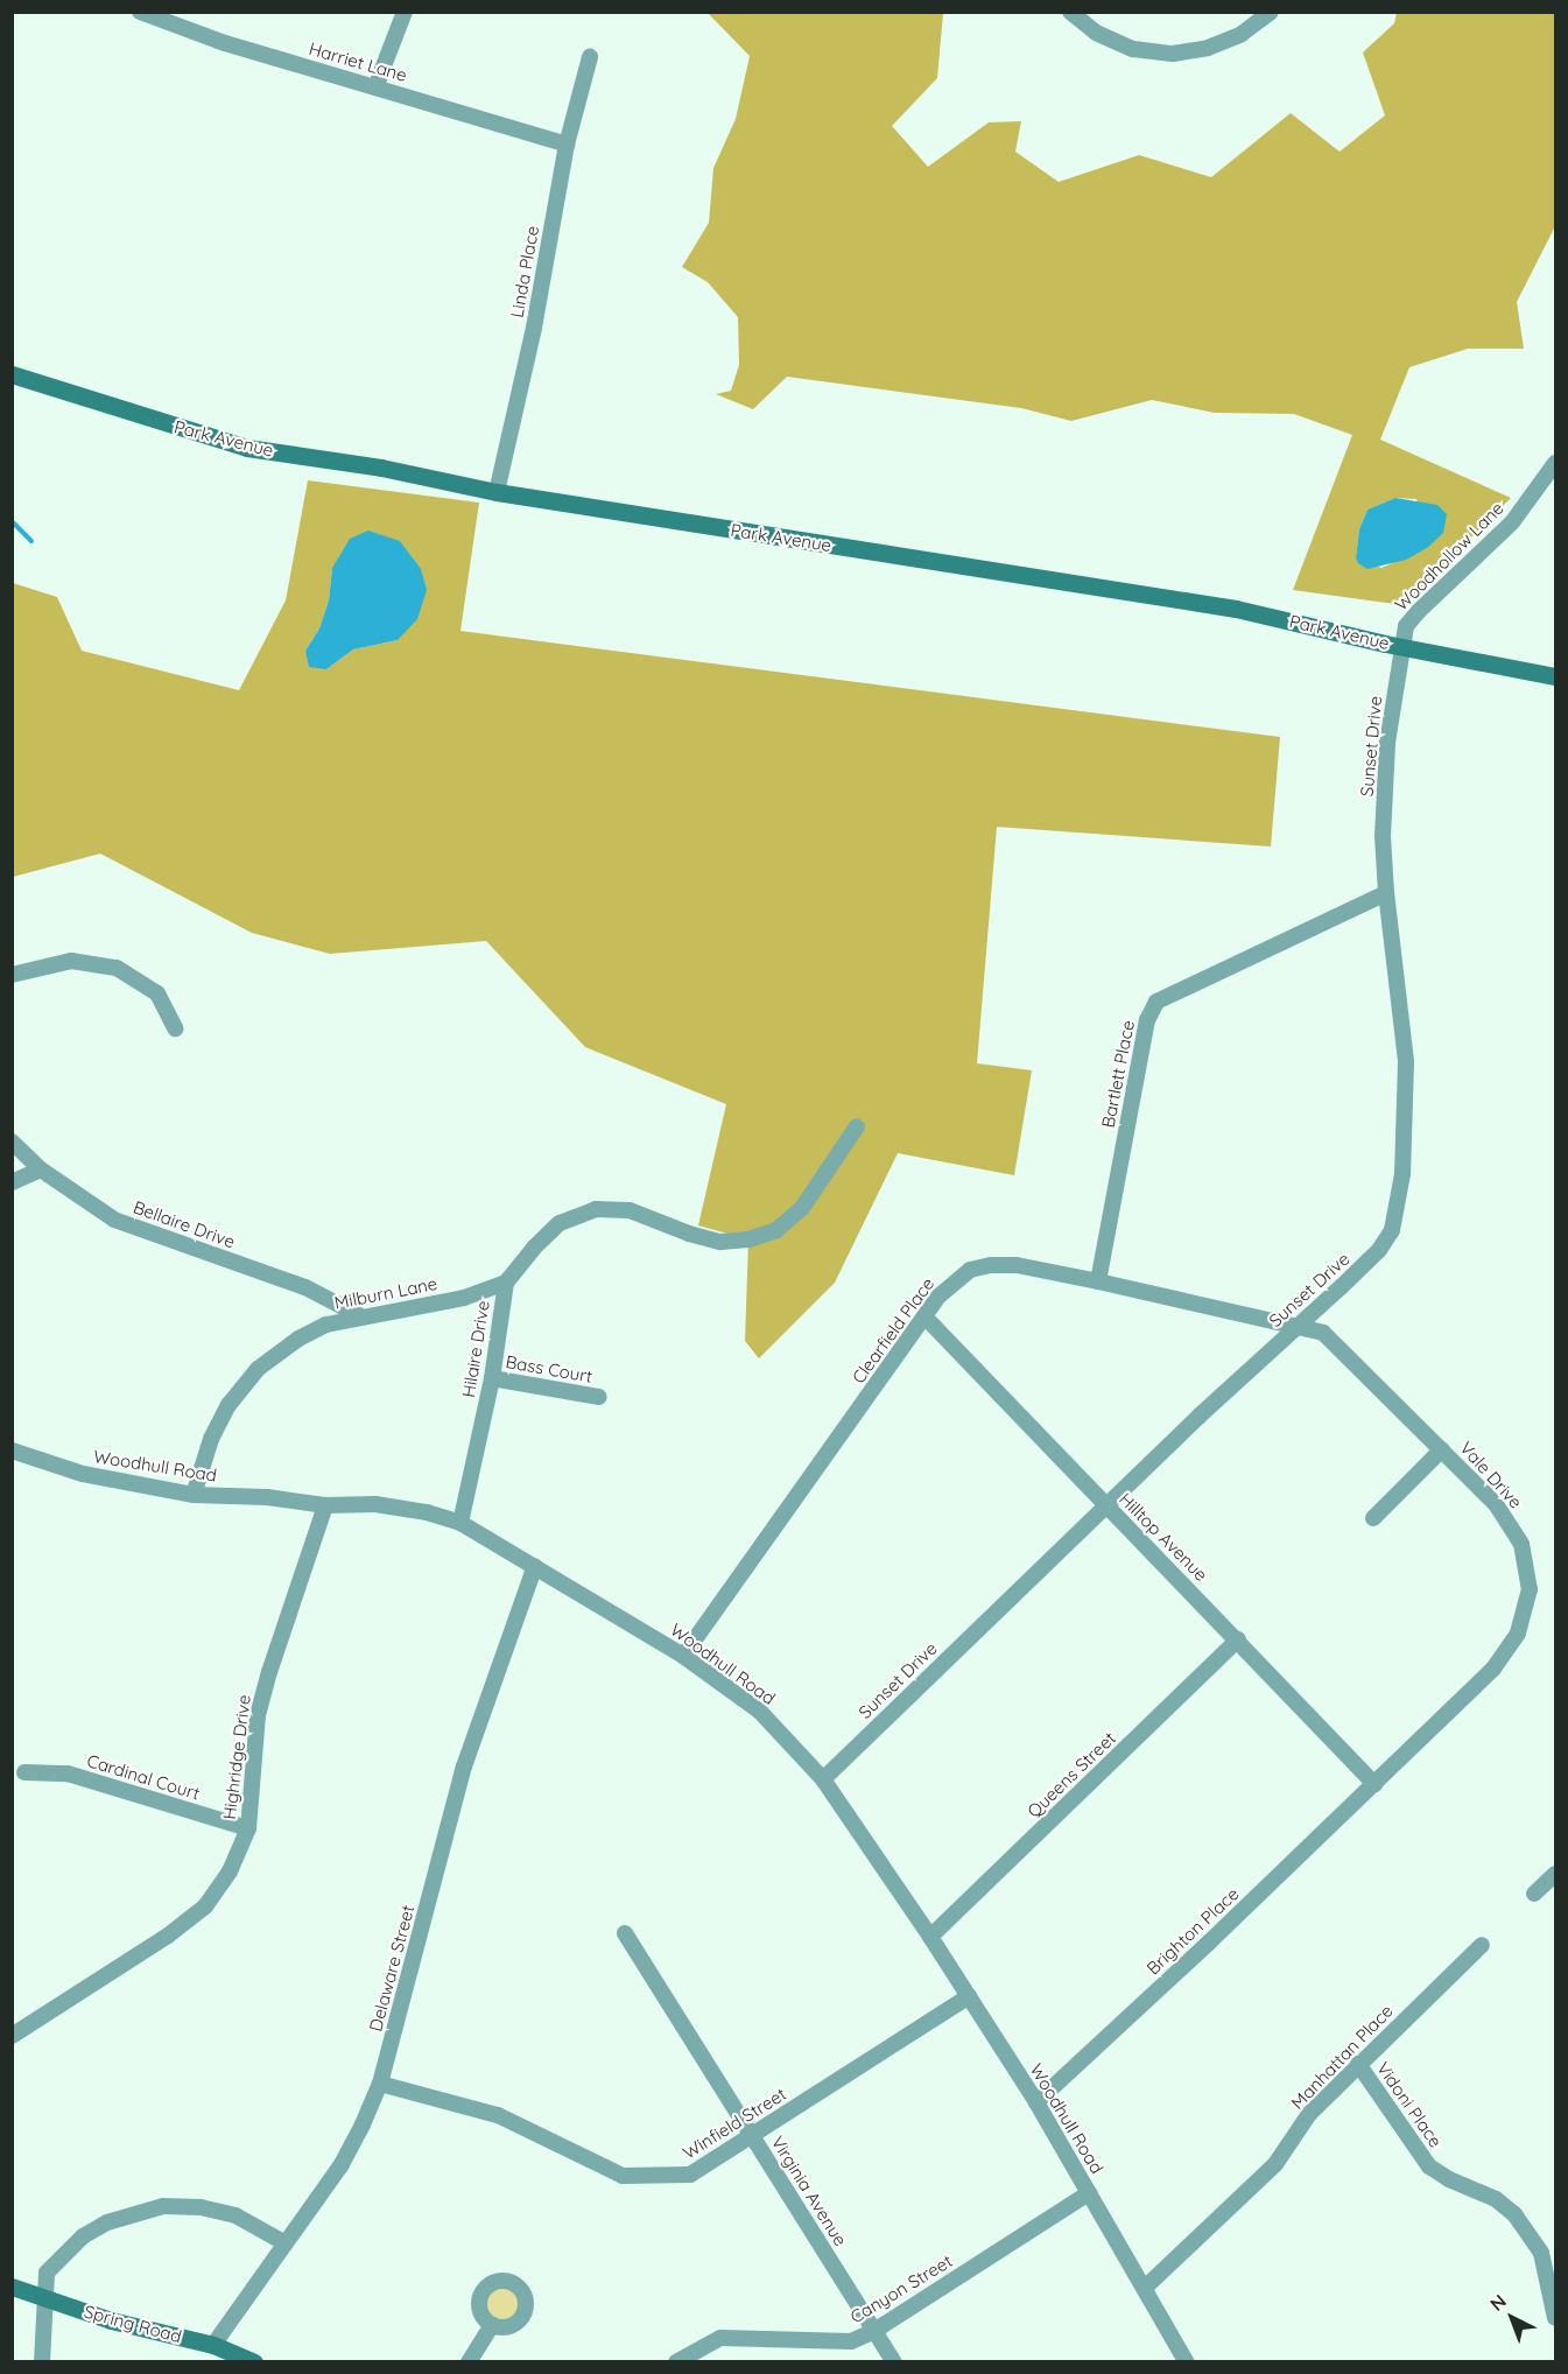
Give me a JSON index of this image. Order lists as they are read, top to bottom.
{
  "streets": {
    "main road": ["Park Avenue", "Spring Road"],
    "street": [
      "Harriet Lane",
      "Linda Place",
      "Woodhollow Lane",
      "Sunset Drive",
      "Bartlett Place",
      "Bellaire Drive",
      "Milburn Lane",
      "Clearfield Place",
      "Hilaire Drive",
      "Bass Court",
      "Woodhull Road",
      "Vale Drive",
      "Hilltop Avenue",
      "Highridge Drive",
      "Queens Street",
      "Cardinal Court",
      "Brighton Place",
      "Delaware Street",
      "Manhattan Place",
      "Vidoni Place",
      "Winfield Street",
      "Virginia Avenue",
      "Canyon Street"
    ]
  },
  "crossings": [
    ["Harriet Lane", "Linda Place"],
    ["Linda Place", "Park Avenue"],
    ["Park Avenue", "Woodhollow Lane"],
    ["Park Avenue", "Sunset Drive"],
    ["Woodhollow Lane", "Sunset Drive"],
    ["Sunset Drive", "Bartlett Place"],
    ["Sunset Drive", "Clearfield Place"],
    ["Sunset Drive", "Woodhull Road"],
    ["Sunset Drive", "Vale Drive"],
    ["Sunset Drive", "Hilltop Avenue"],
    ["Bartlett Place", "Clearfield Place"],
    ["Bellaire Drive", "Milburn Lane"],
    ["Milburn Lane", "Hilaire Drive"],
    ["Milburn Lane", "Woodhull Road"],
    ["Clearfield Place", "Woodhull Road"],
    ["Clearfield Place", "Vale Drive"],
    ["Clearfield Place", "Hilltop Avenue"],
    ["Hilaire Drive", "Bass Court"],
    ["Hilaire Drive", "Woodhull Road"],
    ["Woodhull Road", "Highridge Drive"],
    ["Woodhull Road", "Queens Street"],
    ["Woodhull Road", "Brighton Place"],
    ["Woodhull Road", "Delaware Street"],
    ["Woodhull Road", "Manhattan Place"],
    ["Woodhull Road", "Winfield Street"],
    ["Woodhull Road", "Canyon Street"],
    ["Vale Drive", "Hilltop Avenue"],
    ["Vale Drive", "Brighton Place"],
    ["Hilltop Avenue", "Queens Street"],
    ["Hilltop Avenue", "Brighton Place"],
    ["Highridge Drive", "Cardinal Court"],
    ["Delaware Street", "Winfield Street"],
    ["Delaware Street", "Spring Road"],
    ["Manhattan Place", "Vidoni Place"],
    ["Winfield Street", "Virginia Avenue"],
    ["Virginia Avenue", "Canyon Street"]
  ],
  "north": "top left"
}
